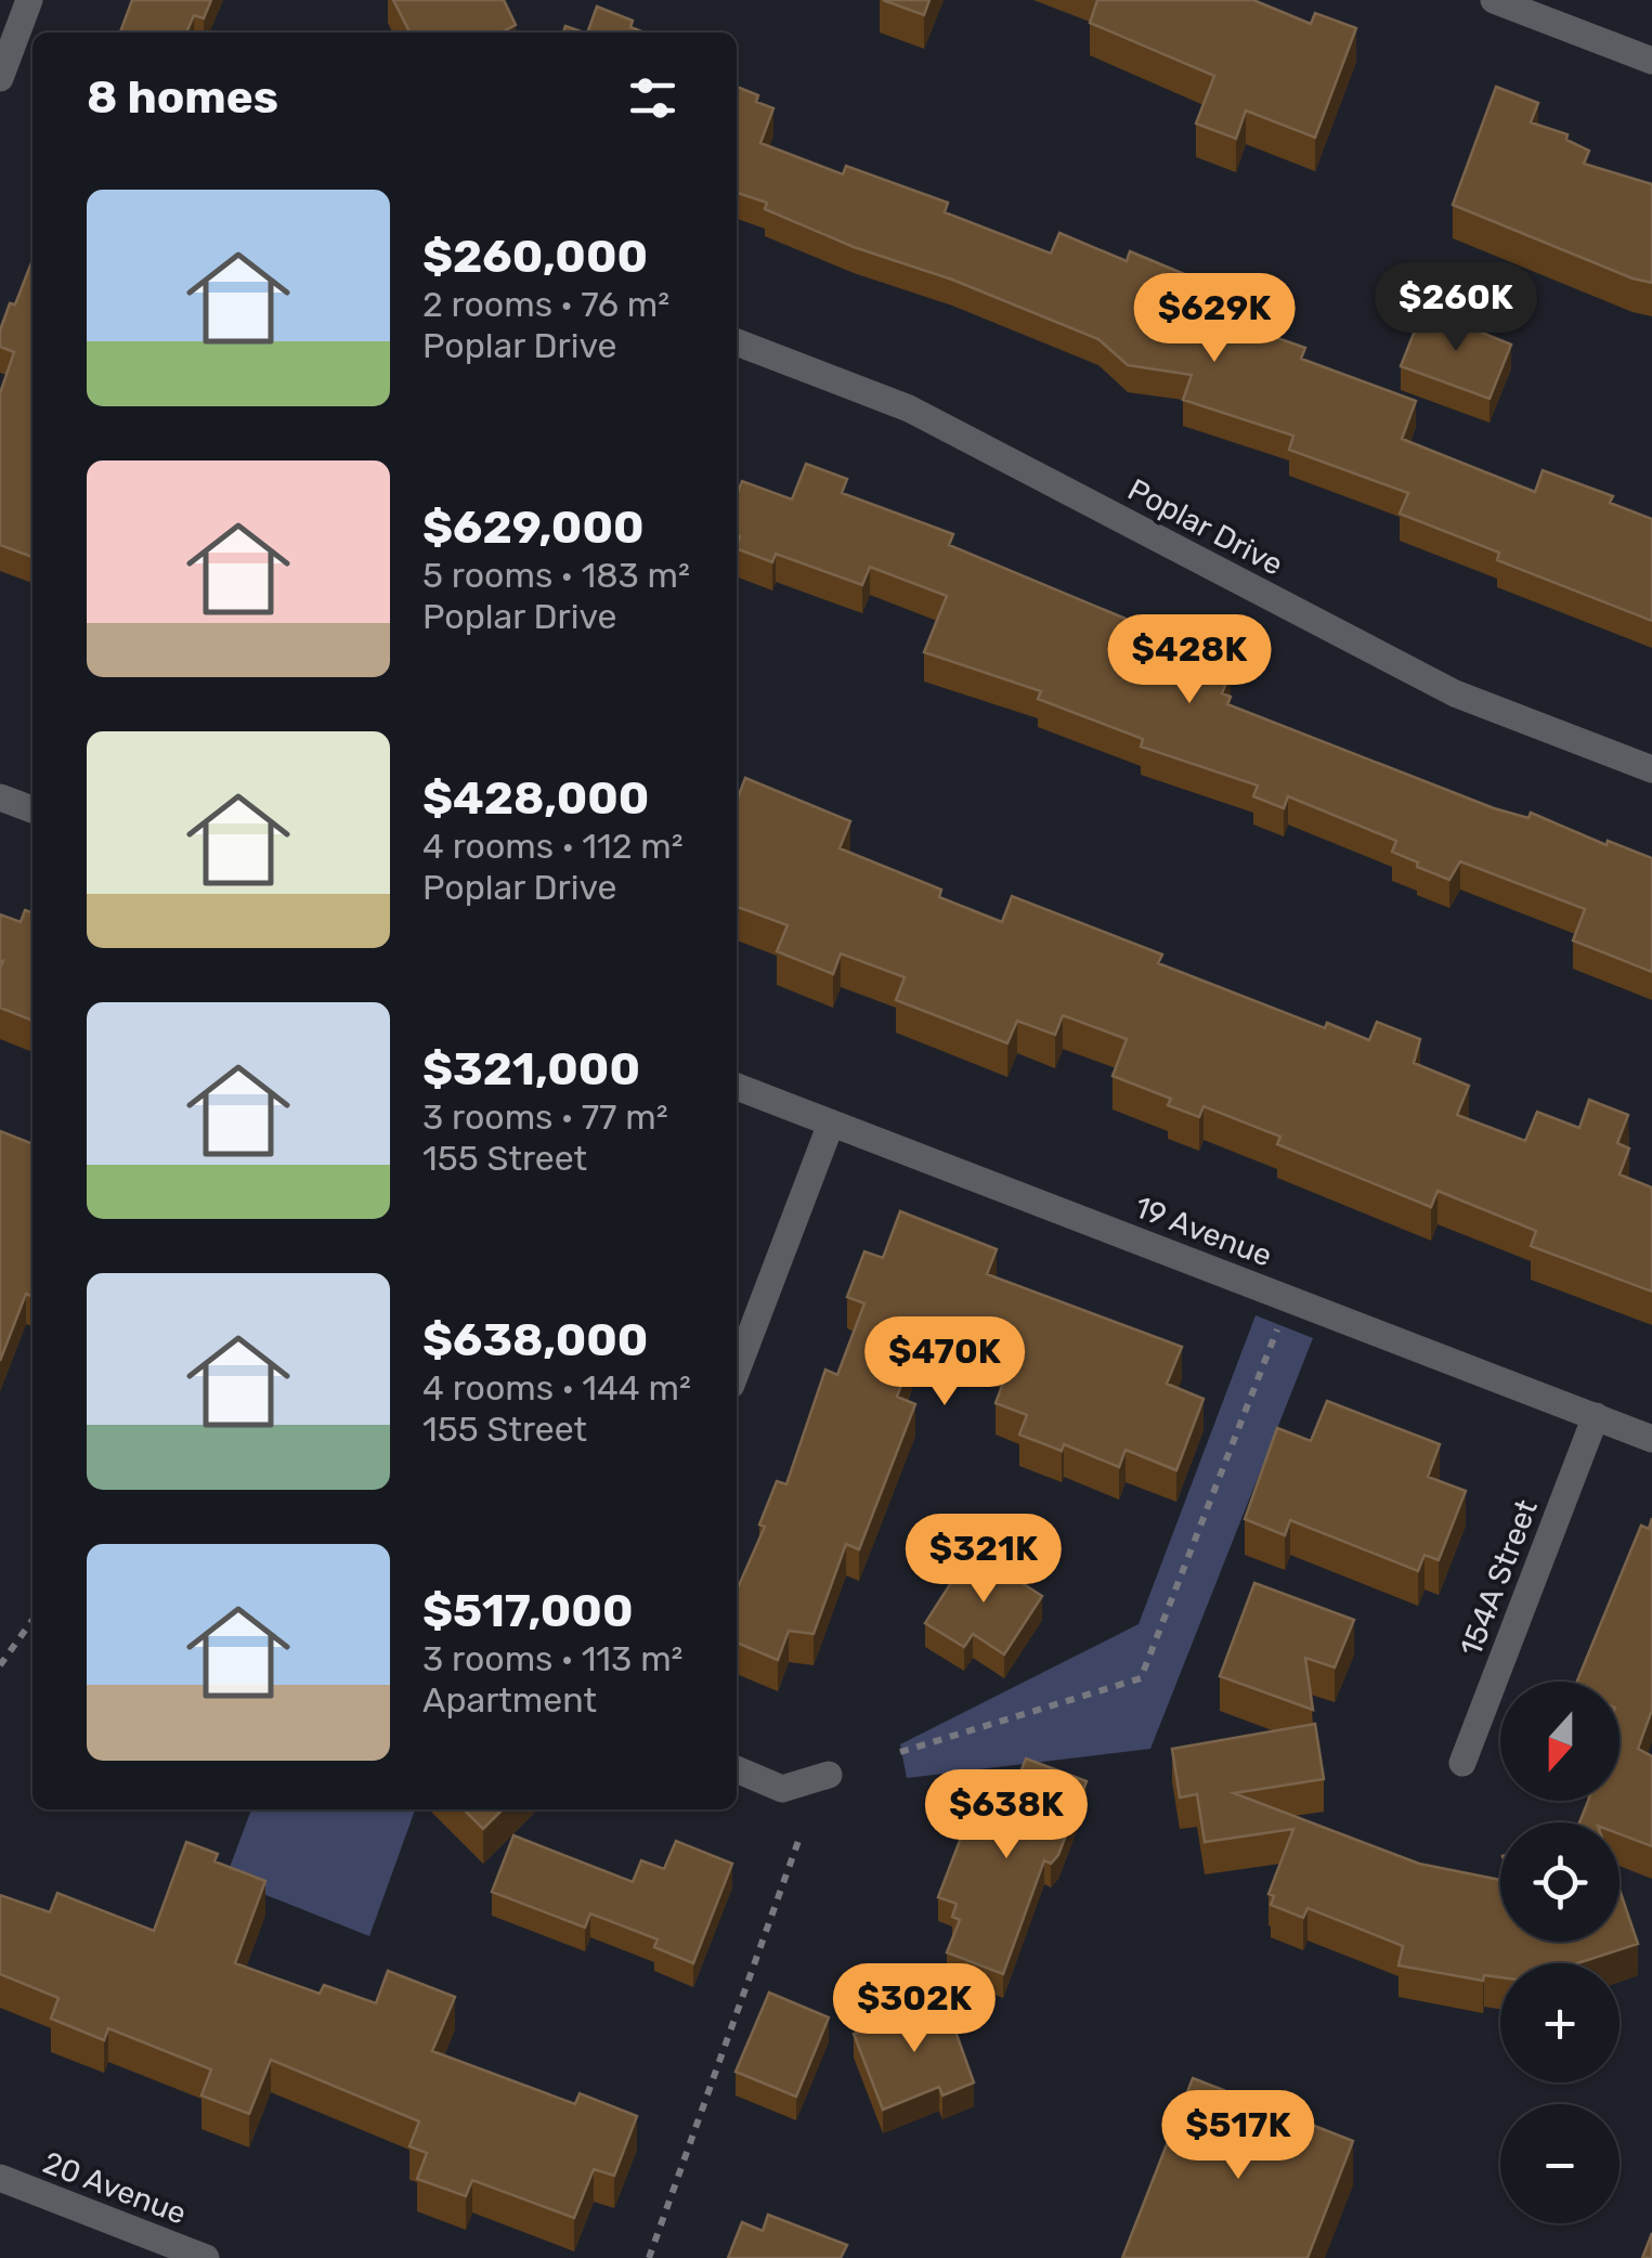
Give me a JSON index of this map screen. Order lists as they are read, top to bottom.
{
  "streets": {
    "street": [
      "Poplar Drive",
      "19 Avenue",
      "154A Street",
      "20 Avenue"
    ]
  },
  "crossings": [
    ["19 Avenue", "154A Street"]
  ],
  "north": "bottom",
  "page": {
    "heading": "8 homes",
    "list": [
      {
        "name": "$260,000",
        "note": "2 rooms · 76 m² · Poplar Drive"
      },
      {
        "name": "$629,000",
        "note": "5 rooms · 183 m² · Poplar Drive"
      },
      {
        "name": "$428,000",
        "note": "4 rooms · 112 m² · Poplar Drive"
      },
      {
        "name": "$321,000",
        "note": "3 rooms · 77 m² · 155 Street"
      },
      {
        "name": "$638,000",
        "note": "4 rooms · 144 m² · 155 Street"
      },
      {
        "name": "$517,000",
        "note": "3 rooms · 113 m² · Apartment"
      }
    ],
    "price": [
      "$260K",
      "$629K",
      "$428K",
      "$470K",
      "$321K",
      "$638K",
      "$302K",
      "$517K"
    ],
    "map_buttons": ["+", "−"]
  }
}
